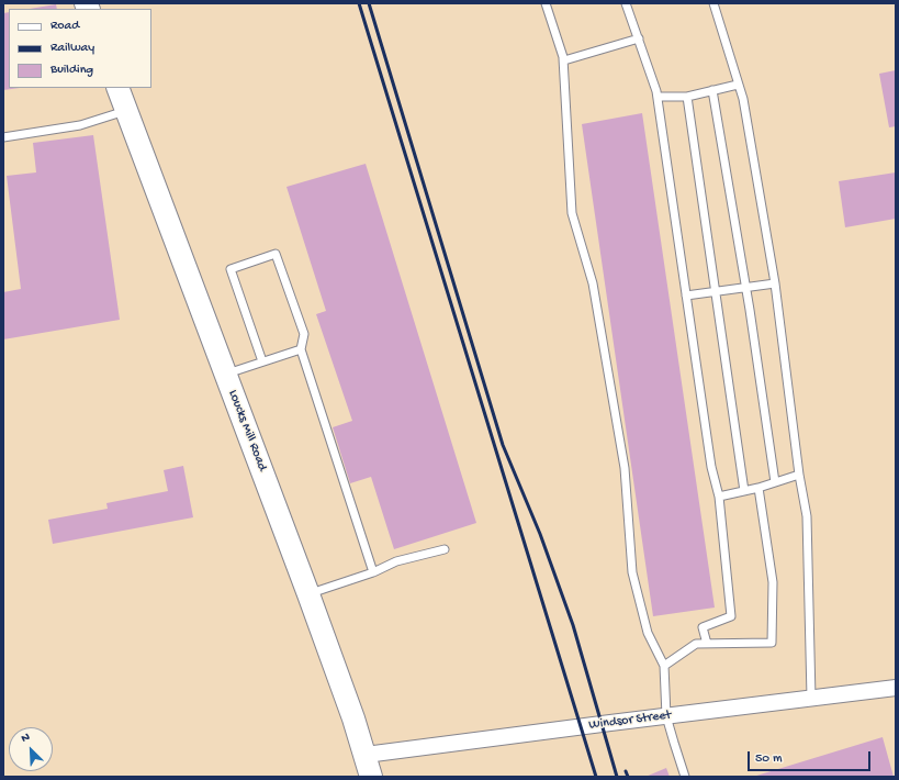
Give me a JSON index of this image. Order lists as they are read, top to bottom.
{
  "streets": {
    "street": ["Loucks Mill Road", "Windsor Street"]
  },
  "crossings": [
    ["Loucks Mill Road", "Windsor Street"]
  ],
  "legend": ["Road", "Railway", "Building"],
  "scale_bar": "50 m",
  "north": "top left"
}
